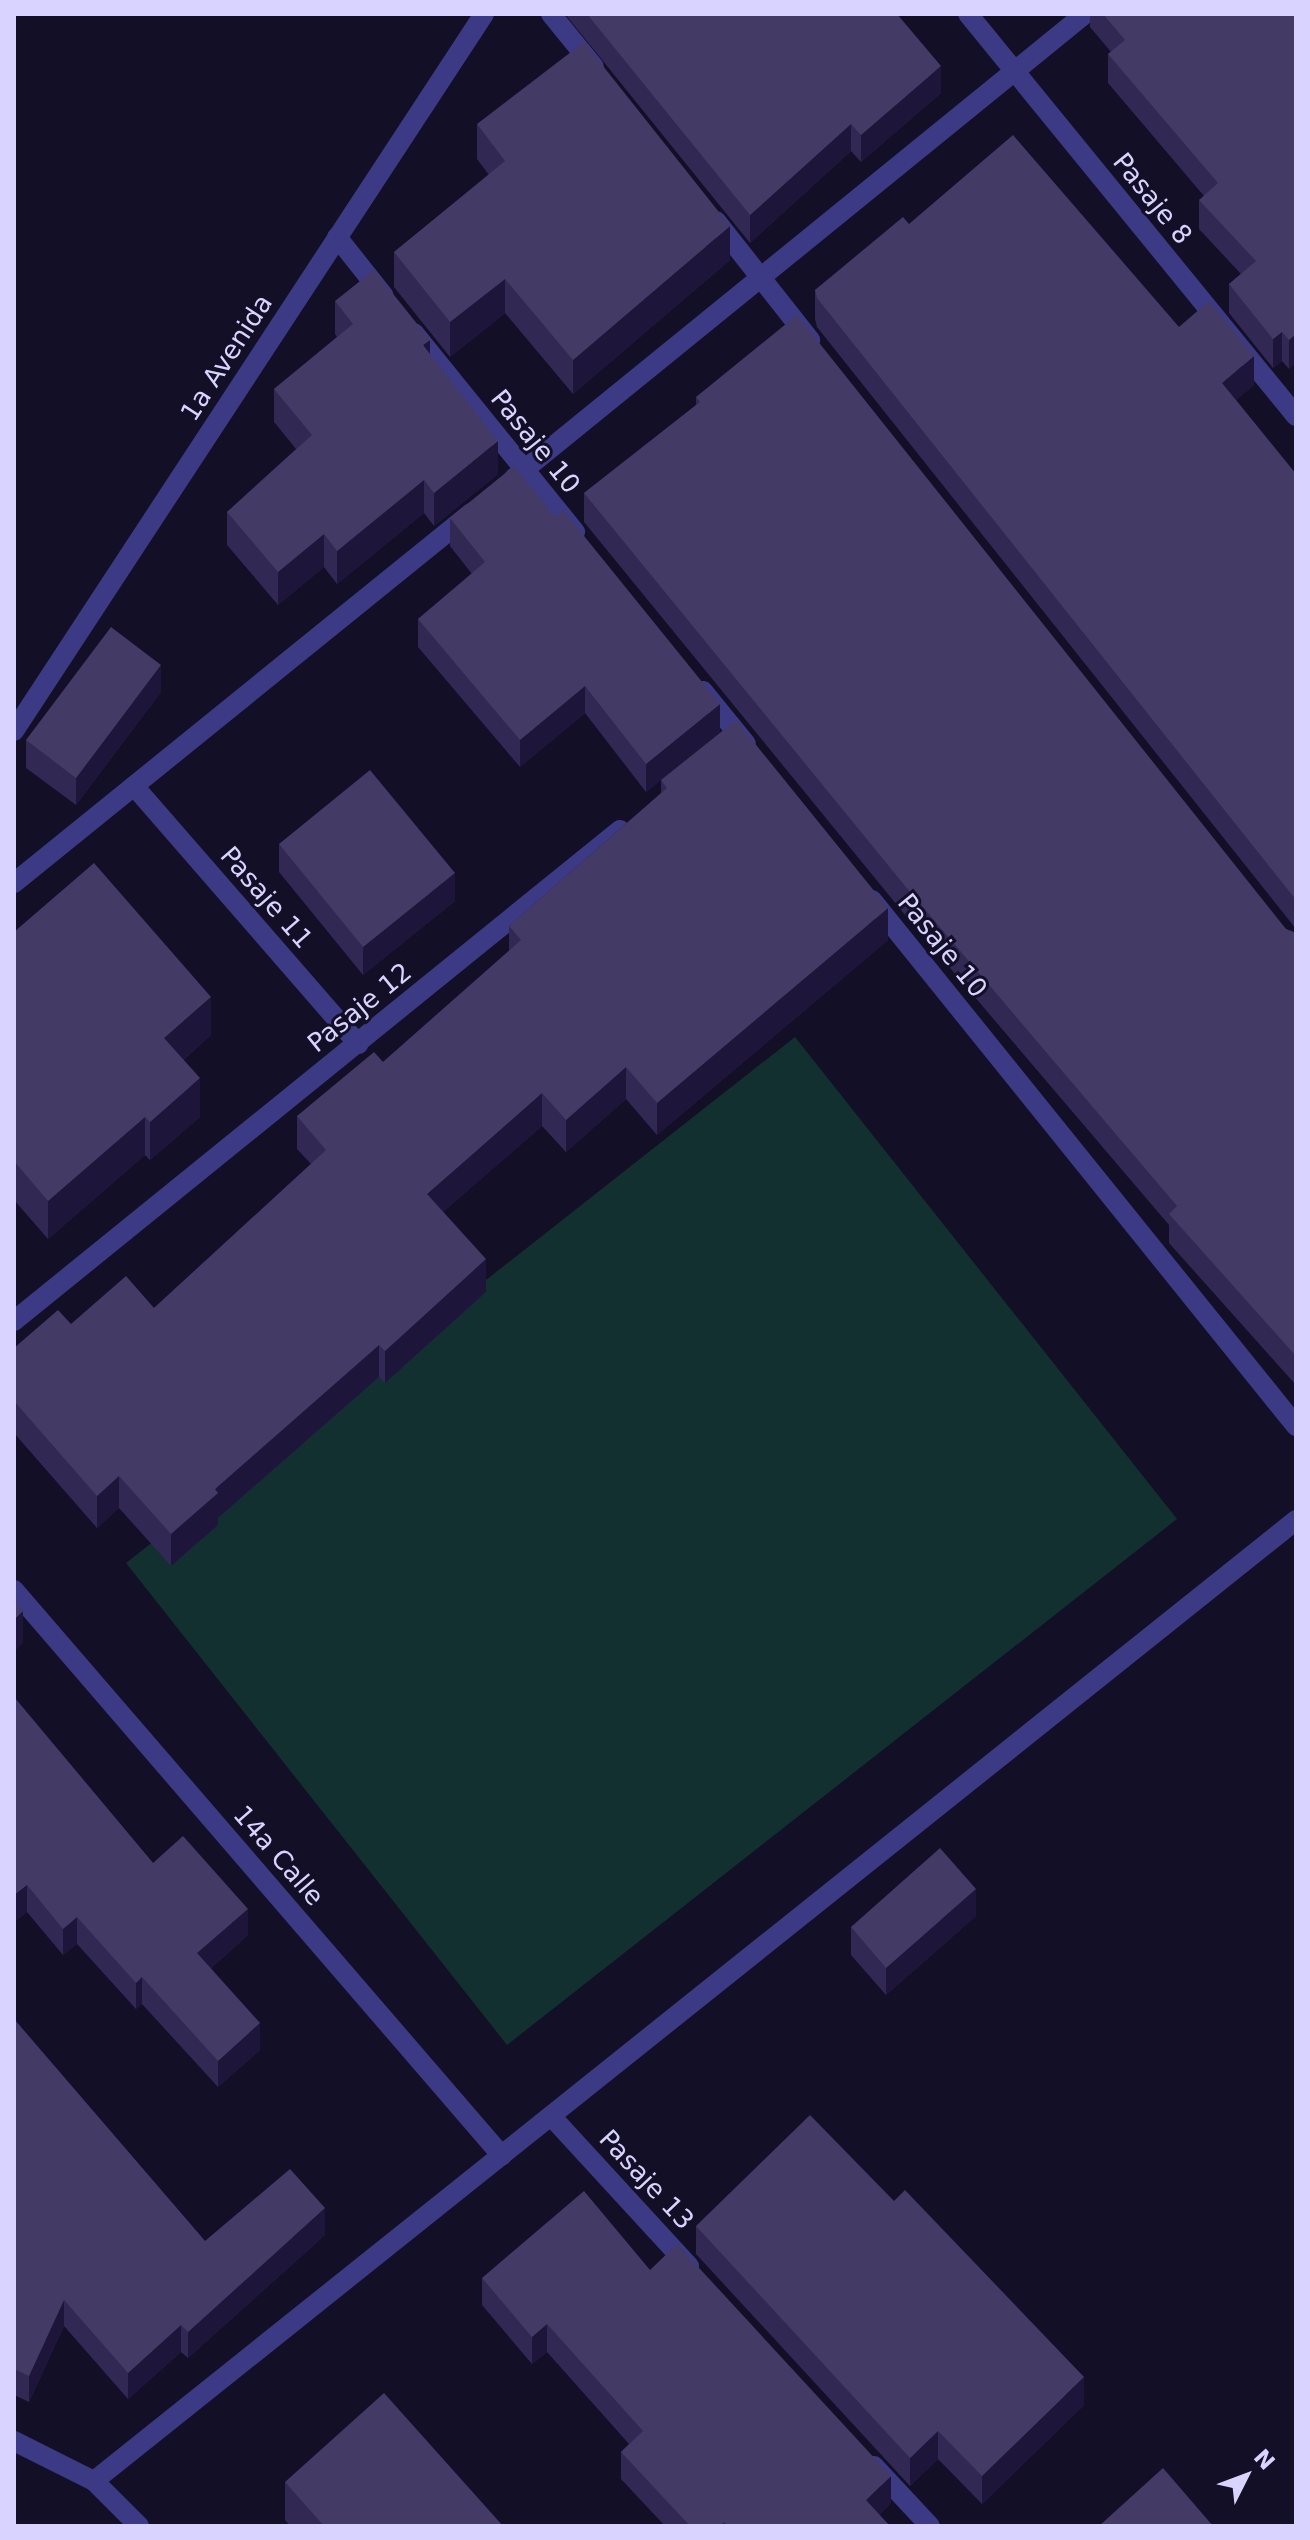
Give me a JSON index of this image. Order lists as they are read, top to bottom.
{
  "streets": {
    "street": [
      "Pasaje 8",
      "1a Avenida",
      "Pasaje 10",
      "Pasaje 11",
      "Pasaje 12",
      "14a Calle",
      "Pasaje 13"
    ]
  },
  "crossings": [
    ["1a Avenida", "Pasaje 10"],
    ["Pasaje 11", "Pasaje 12"]
  ],
  "north": "top right"
}
